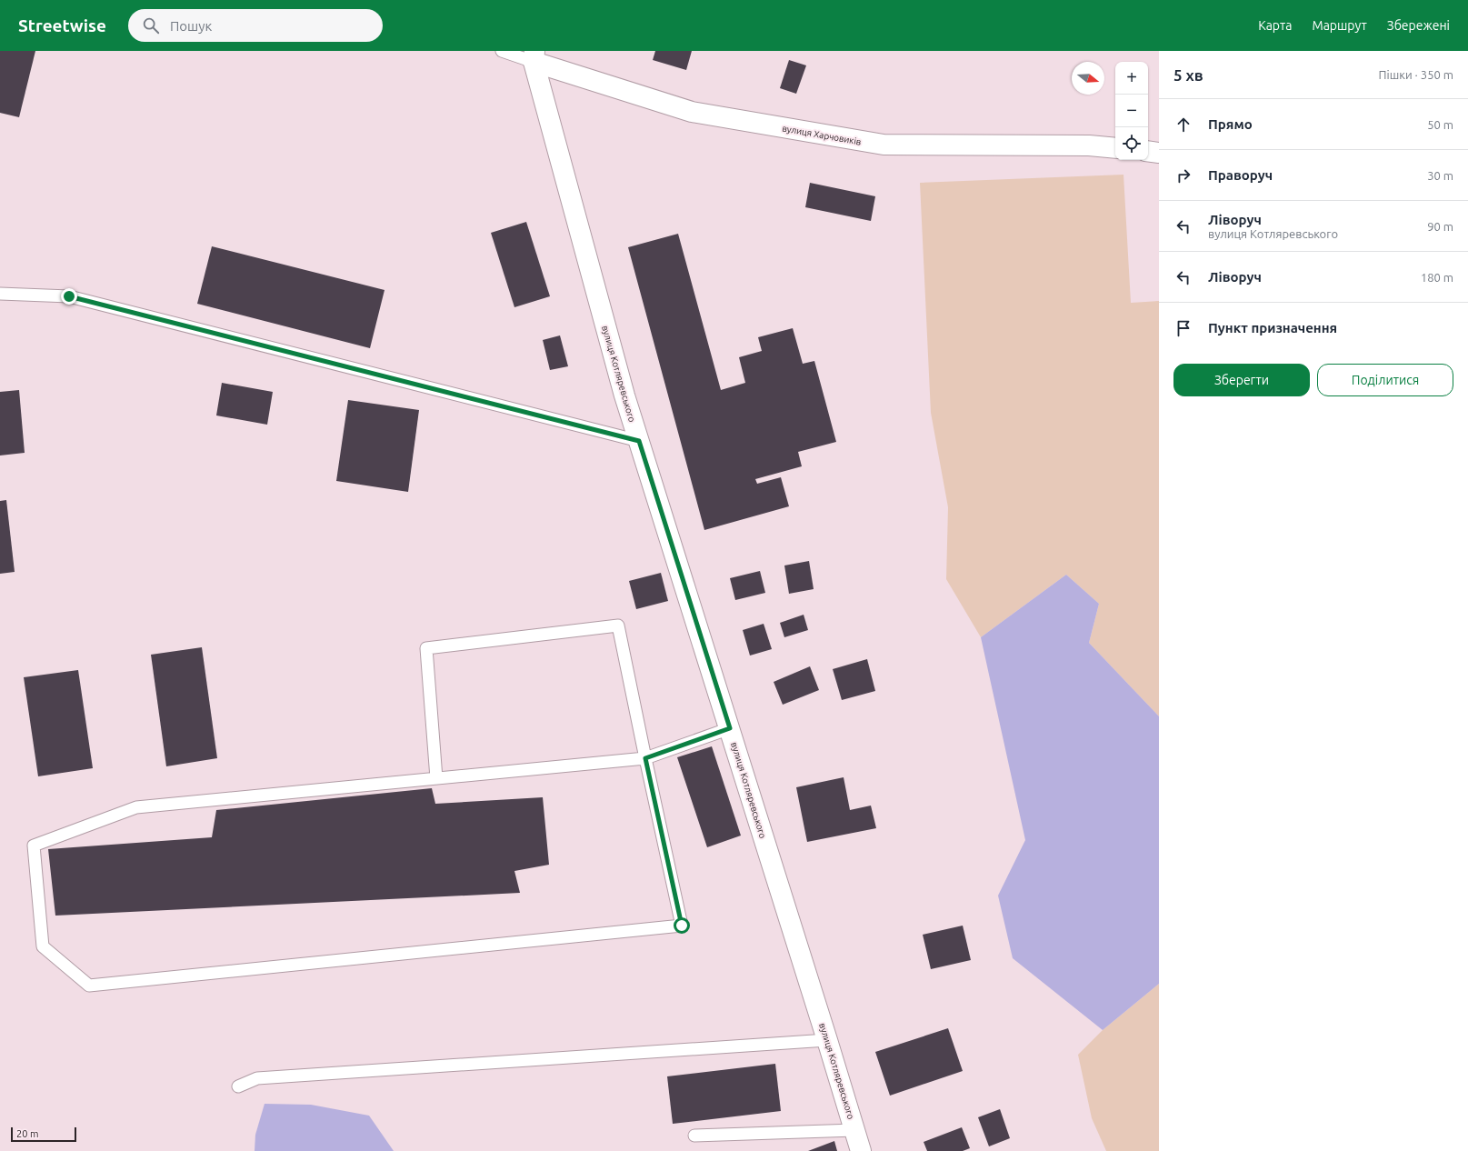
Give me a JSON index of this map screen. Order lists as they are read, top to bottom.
{
  "streets": {
    "street": ["вулиця Харчовиків", "вулиця Котляревського"]
  },
  "crossings": [
    ["вулиця Харчовиків", "вулиця Котляревського"]
  ],
  "scale_bar": "20 m",
  "north": "right",
  "page": {
    "header": "Streetwise",
    "search": "Пошук",
    "nav": ["Карта", "Маршрут", "Збережені"],
    "heading": ["5 хв", "Пішки · 350 m"],
    "map_buttons": ["+", "−"],
    "list": [
      ["Прямо", "50 m"],
      ["Праворуч", "30 m"],
      ["Ліворуч", "вулиця Котляревського", "90 m"],
      ["Ліворуч", "180 m"],
      "Пункт призначення"
    ],
    "buttons": ["Зберегти", "Поділитися"],
    "scale": "20 m"
  }
}
